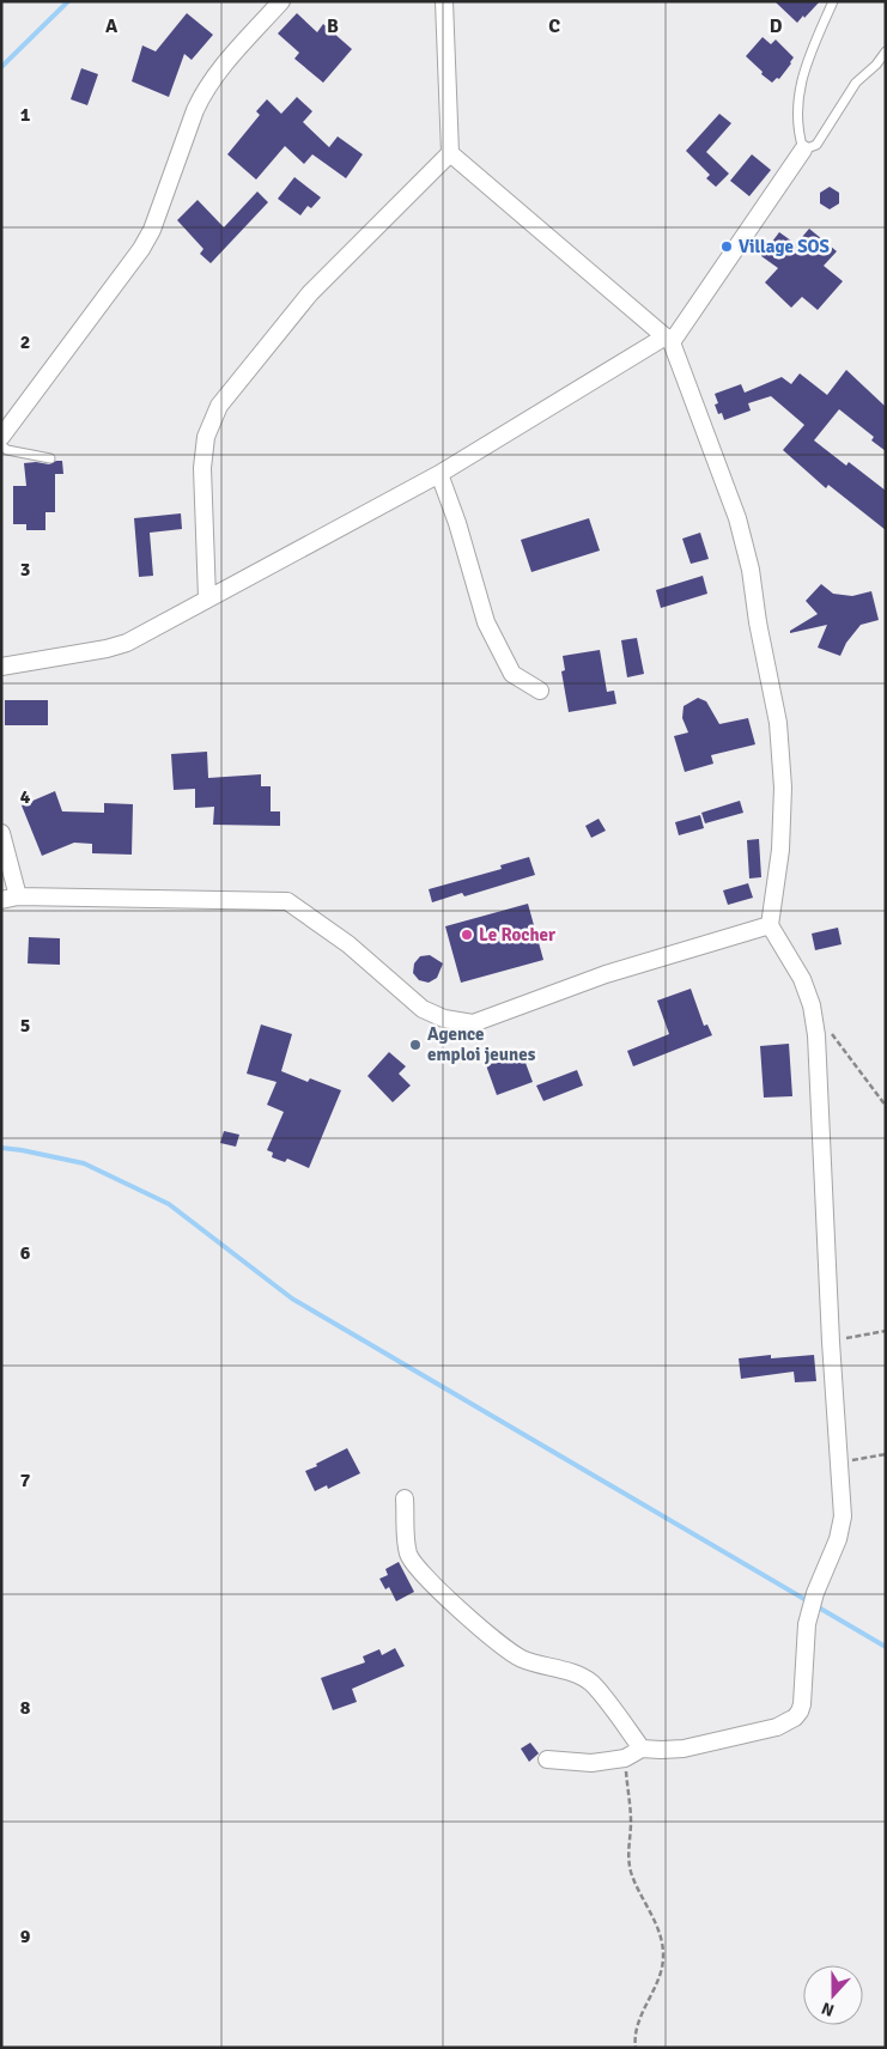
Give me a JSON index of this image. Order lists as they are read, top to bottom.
{
  "places": ["Village SOS", "Le Rocher", "Agence emploi jeunes"],
  "north": "bottom",
  "grid": {
    "columns": [
      "A",
      "B",
      "C",
      "D"
    ],
    "rows": [
      "1",
      "2",
      "3",
      "4",
      "5",
      "6",
      "7",
      "8",
      "9"
    ]
  }
}
